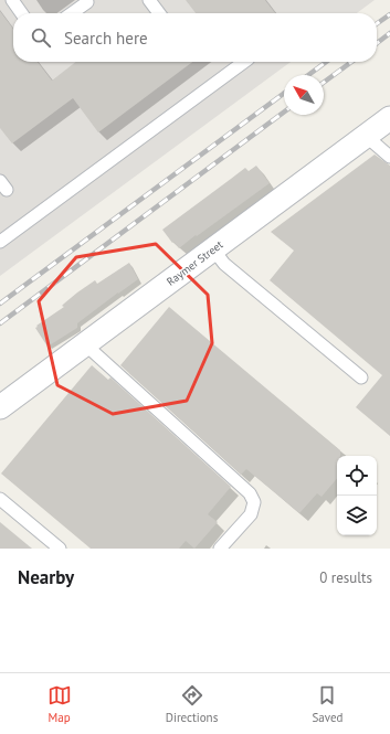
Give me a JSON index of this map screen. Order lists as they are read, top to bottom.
{
  "streets": {
    "street": ["Raymer Street"]
  },
  "north": "top left",
  "page": {
    "search": "Search here",
    "heading": ["Nearby", "0 results"],
    "nav": ["Map", "Directions", "Saved"]
  }
}
